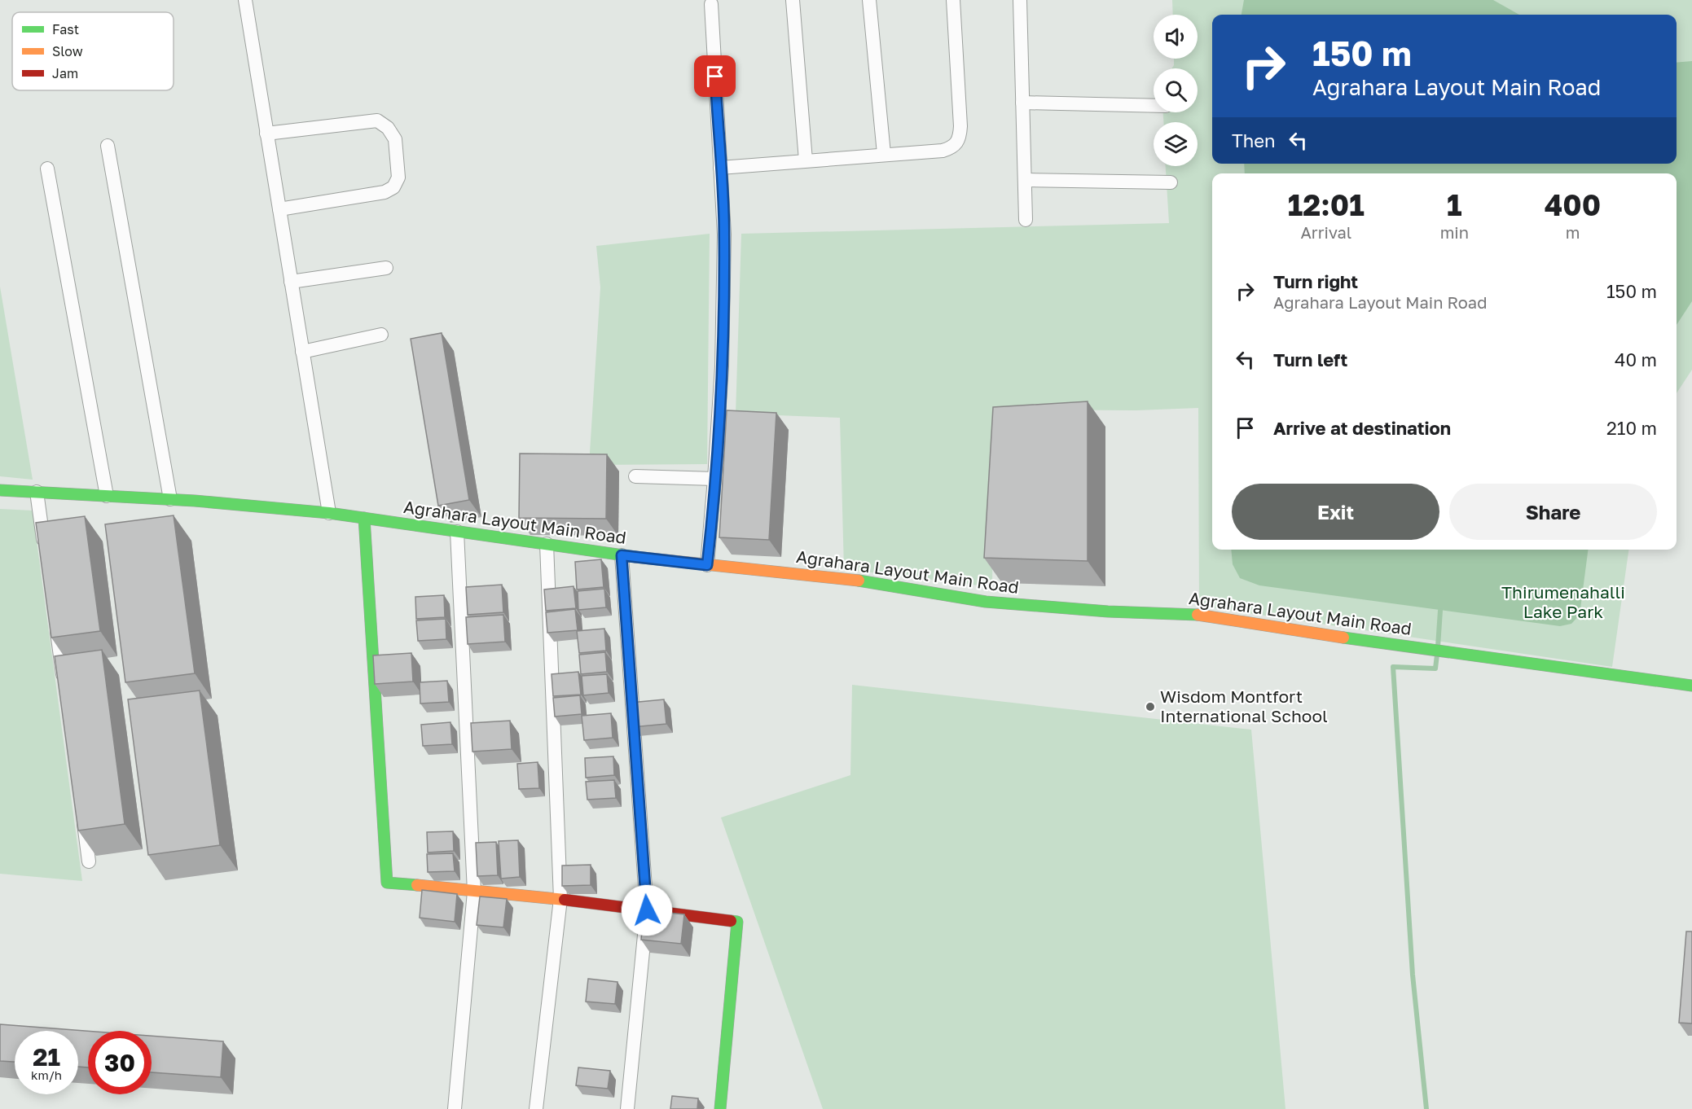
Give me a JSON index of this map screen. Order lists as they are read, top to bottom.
{
  "streets": {
    "street": ["Agrahara Layout Main Road"]
  },
  "parks": ["Thirumenahalli Lake Park"],
  "places": ["Wisdom Montfort International School"],
  "legend": ["Fast", "Slow", "Jam"],
  "page": {
    "turn": ["150 m", "Agrahara Layout Main Road"],
    "then": "Then",
    "eta": [
      "12:01",
      "Arrival",
      "1",
      "min",
      "400",
      "m"
    ],
    "list": [
      {
        "name": "Turn right",
        "note": "Agrahara Layout Main Road",
        "value": "150 m"
      },
      {
        "name": "Turn left",
        "value": "40 m"
      },
      {
        "name": "Arrive at destination",
        "value": "210 m"
      }
    ],
    "buttons": ["Exit", "Share"],
    "speed": "21 km/h",
    "limit": "30"
  }
}
